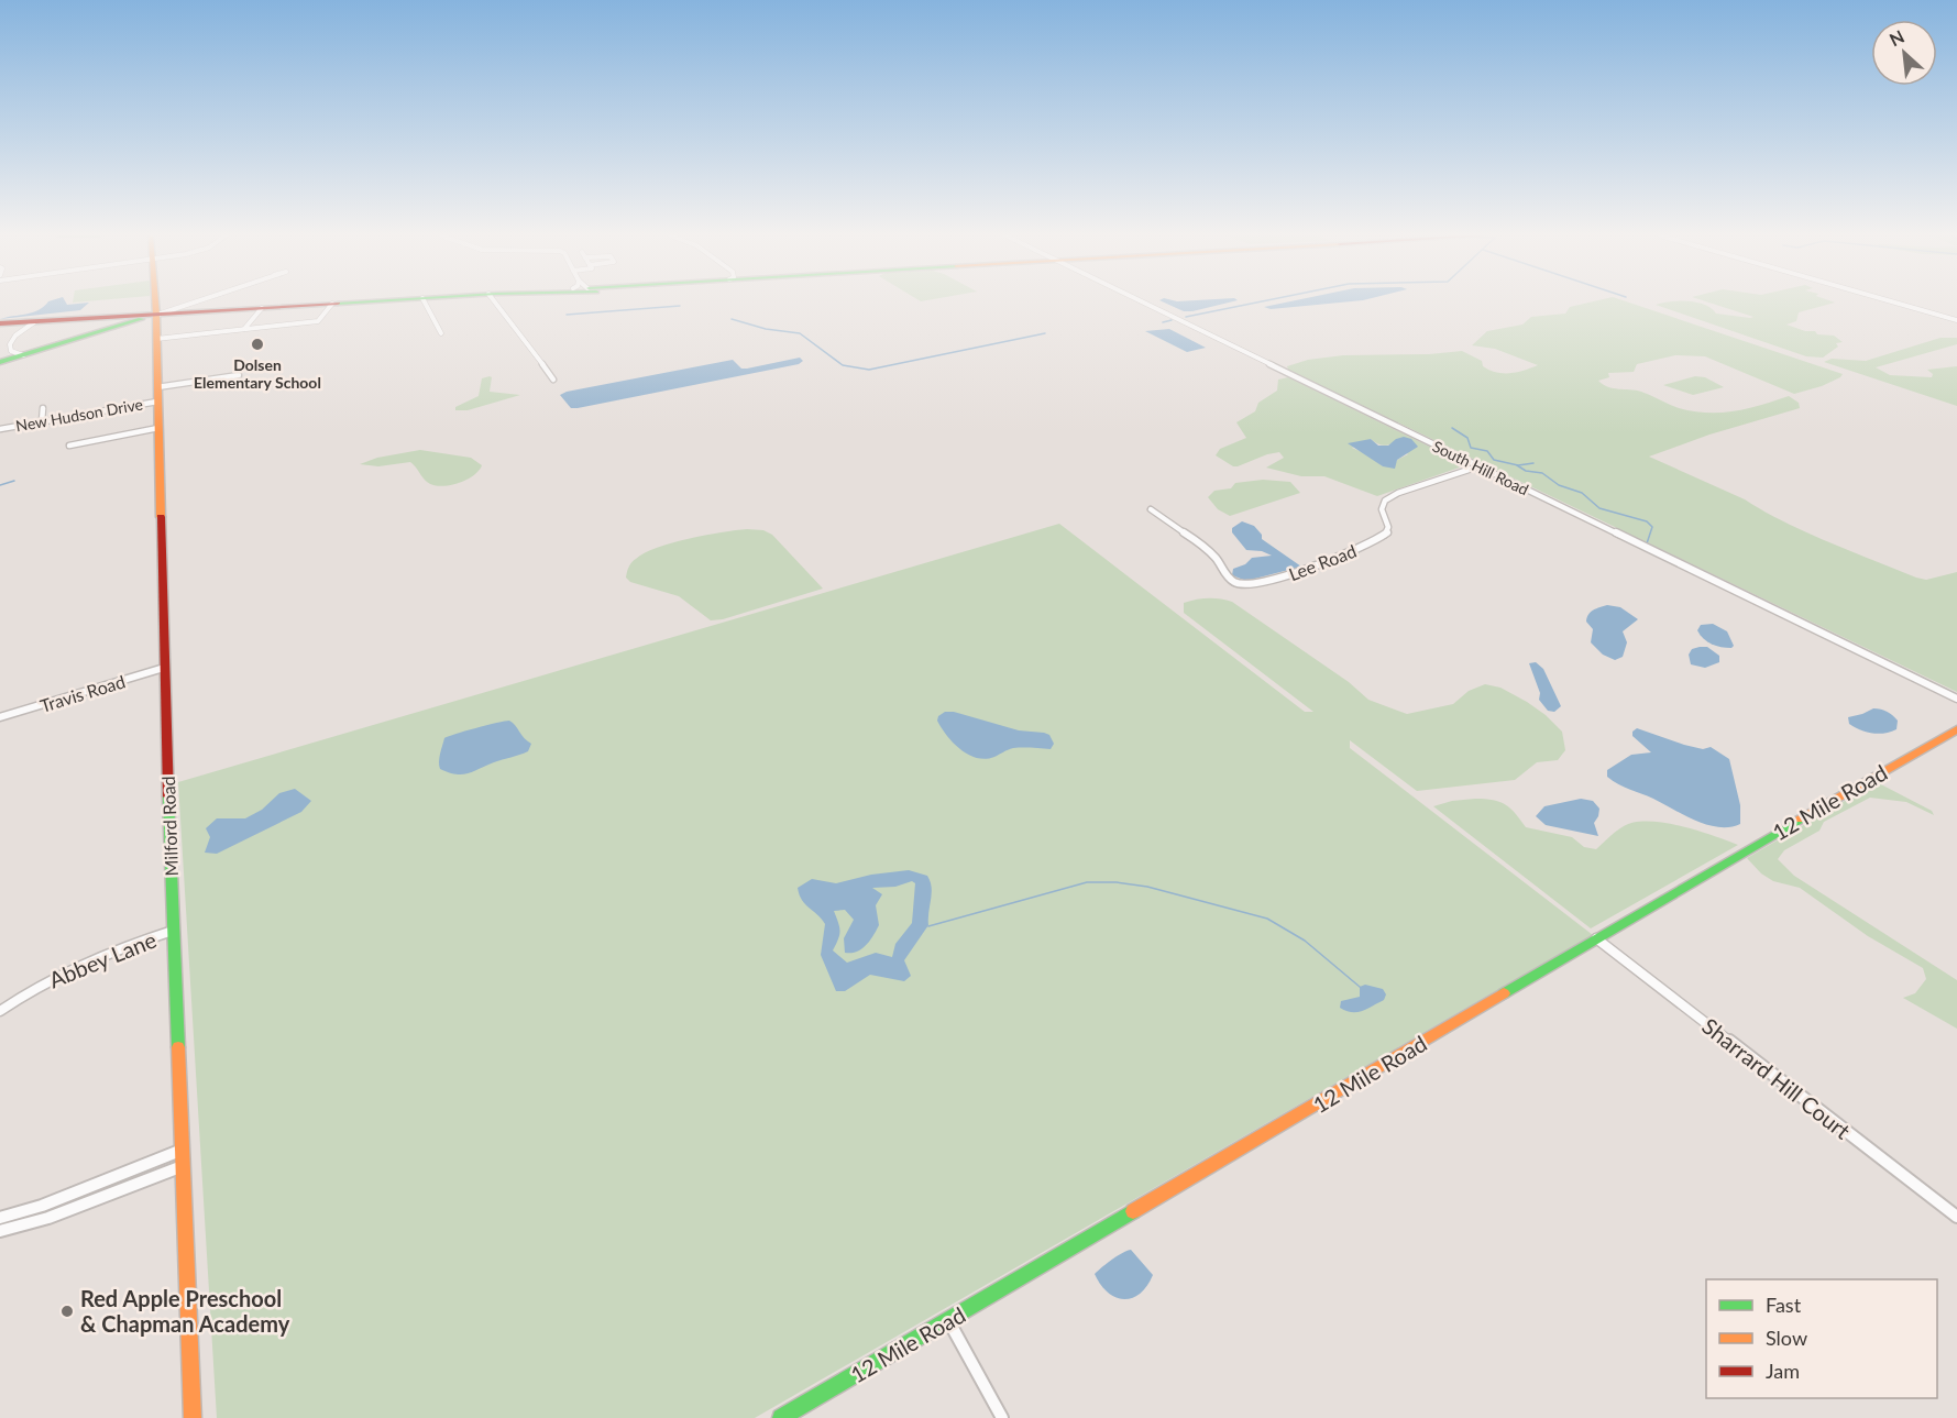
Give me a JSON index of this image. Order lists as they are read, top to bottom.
{
  "streets": {
    "main road": ["12 Mile Road", "Milford Road"],
    "street": [
      "New Hudson Drive",
      "South Hill Road",
      "Lee Road",
      "Travis Road",
      "Abbey Lane",
      "Sharrard Hill Court"
    ]
  },
  "crossings": [
    ["New Hudson Drive", "Milford Road"],
    ["South Hill Road", "Lee Road"],
    ["Travis Road", "Milford Road"],
    ["12 Mile Road", "Sharrard Hill Court"],
    ["Milford Road", "Abbey Lane"]
  ],
  "places": ["Dolsen Elementary School", "Red Apple Preschool & Chapman Academy"],
  "legend": ["Fast", "Slow", "Jam"],
  "north": "top left"
}
